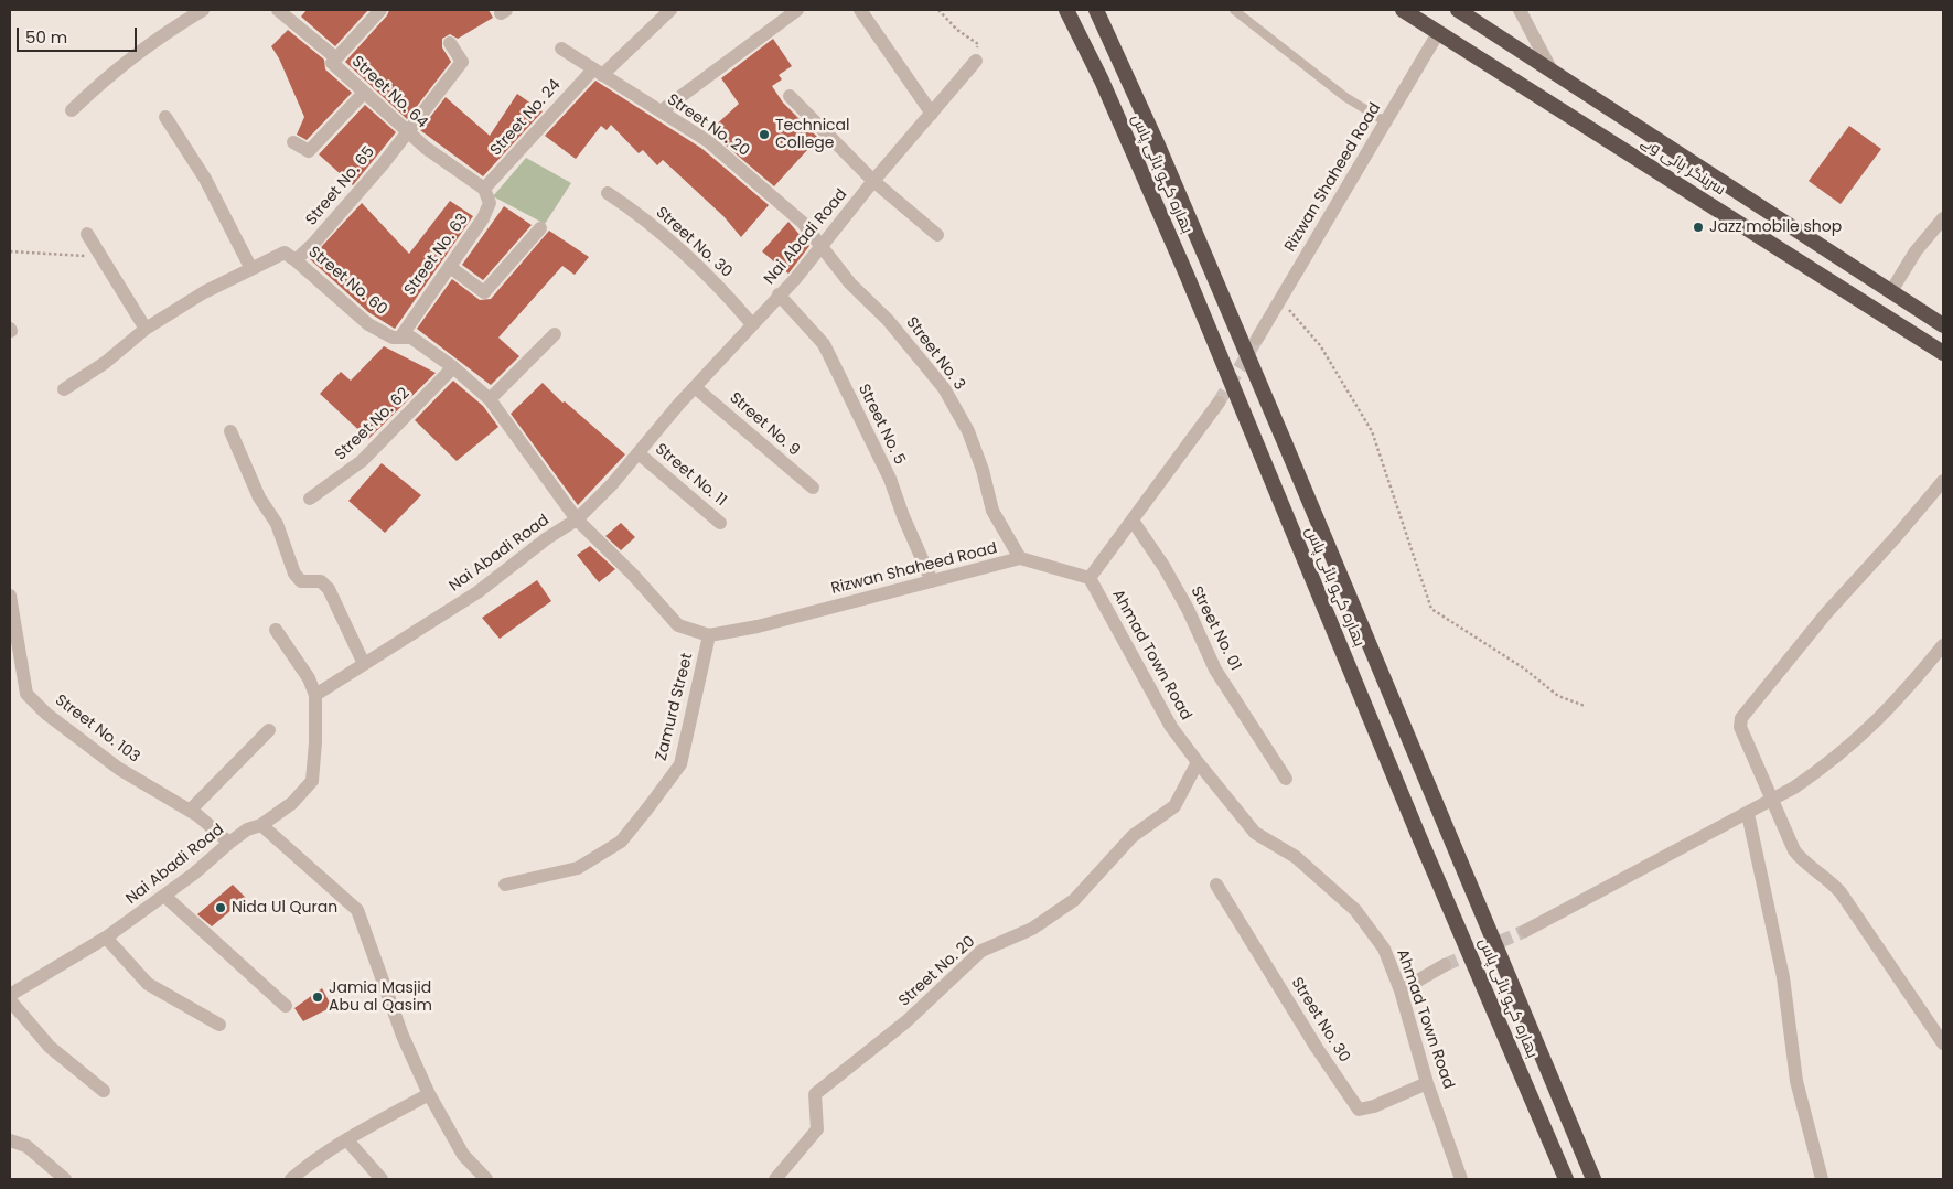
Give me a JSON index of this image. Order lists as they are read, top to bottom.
{
  "streets": {
    "highway": ["سرینگر ہائی وے", "بھارہ کہو بائی پاس"],
    "street": [
      "Street No. 64",
      "Street No. 24",
      "Street No. 20",
      "Rizwan Shaheed Road",
      "Street No. 65",
      "Nai Abadi Road",
      "Street No. 30",
      "Street No. 63",
      "Street No. 60",
      "Street No. 3",
      "Street No. 62",
      "Street No. 9",
      "Street No. 5",
      "Street No. 11",
      "Street No. 01",
      "Ahmad Town Road",
      "Zamurd Street",
      "Street No. 103"
    ]
  },
  "crossings": [
    ["Street No. 64", "Street No. 24"],
    ["Street No. 64", "Street No. 65"],
    ["Street No. 64", "Street No. 63"],
    ["Street No. 24", "Street No. 20"],
    ["Street No. 24", "Street No. 63"],
    ["Street No. 20", "Nai Abadi Road"],
    ["Street No. 20", "Street No. 3"],
    ["Street No. 20", "Ahmad Town Road"],
    ["سرینگر ہائی وے", "Rizwan Shaheed Road"],
    ["Rizwan Shaheed Road", "Nai Abadi Road"],
    ["Rizwan Shaheed Road", "Street No. 60"],
    ["Rizwan Shaheed Road", "Street No. 3"],
    ["Rizwan Shaheed Road", "Street No. 5"],
    ["Rizwan Shaheed Road", "Ahmad Town Road"],
    ["Rizwan Shaheed Road", "Zamurd Street"],
    ["Street No. 65", "Street No. 60"],
    ["Nai Abadi Road", "Street No. 30"],
    ["Nai Abadi Road", "Street No. 60"],
    ["Nai Abadi Road", "Street No. 3"],
    ["Nai Abadi Road", "Street No. 9"],
    ["Nai Abadi Road", "Street No. 5"],
    ["Nai Abadi Road", "Street No. 11"],
    ["Nai Abadi Road", "Street No. 103"],
    ["Street No. 30", "Ahmad Town Road"],
    ["Street No. 63", "Street No. 60"],
    ["Street No. 60", "Street No. 62"]
  ],
  "places": [
    "Technical College",
    "Jazz mobile shop",
    "Nida Ul Quran",
    "Jamia Masjid Abu al Qasim"
  ],
  "scale_bar": "50 m"
}
